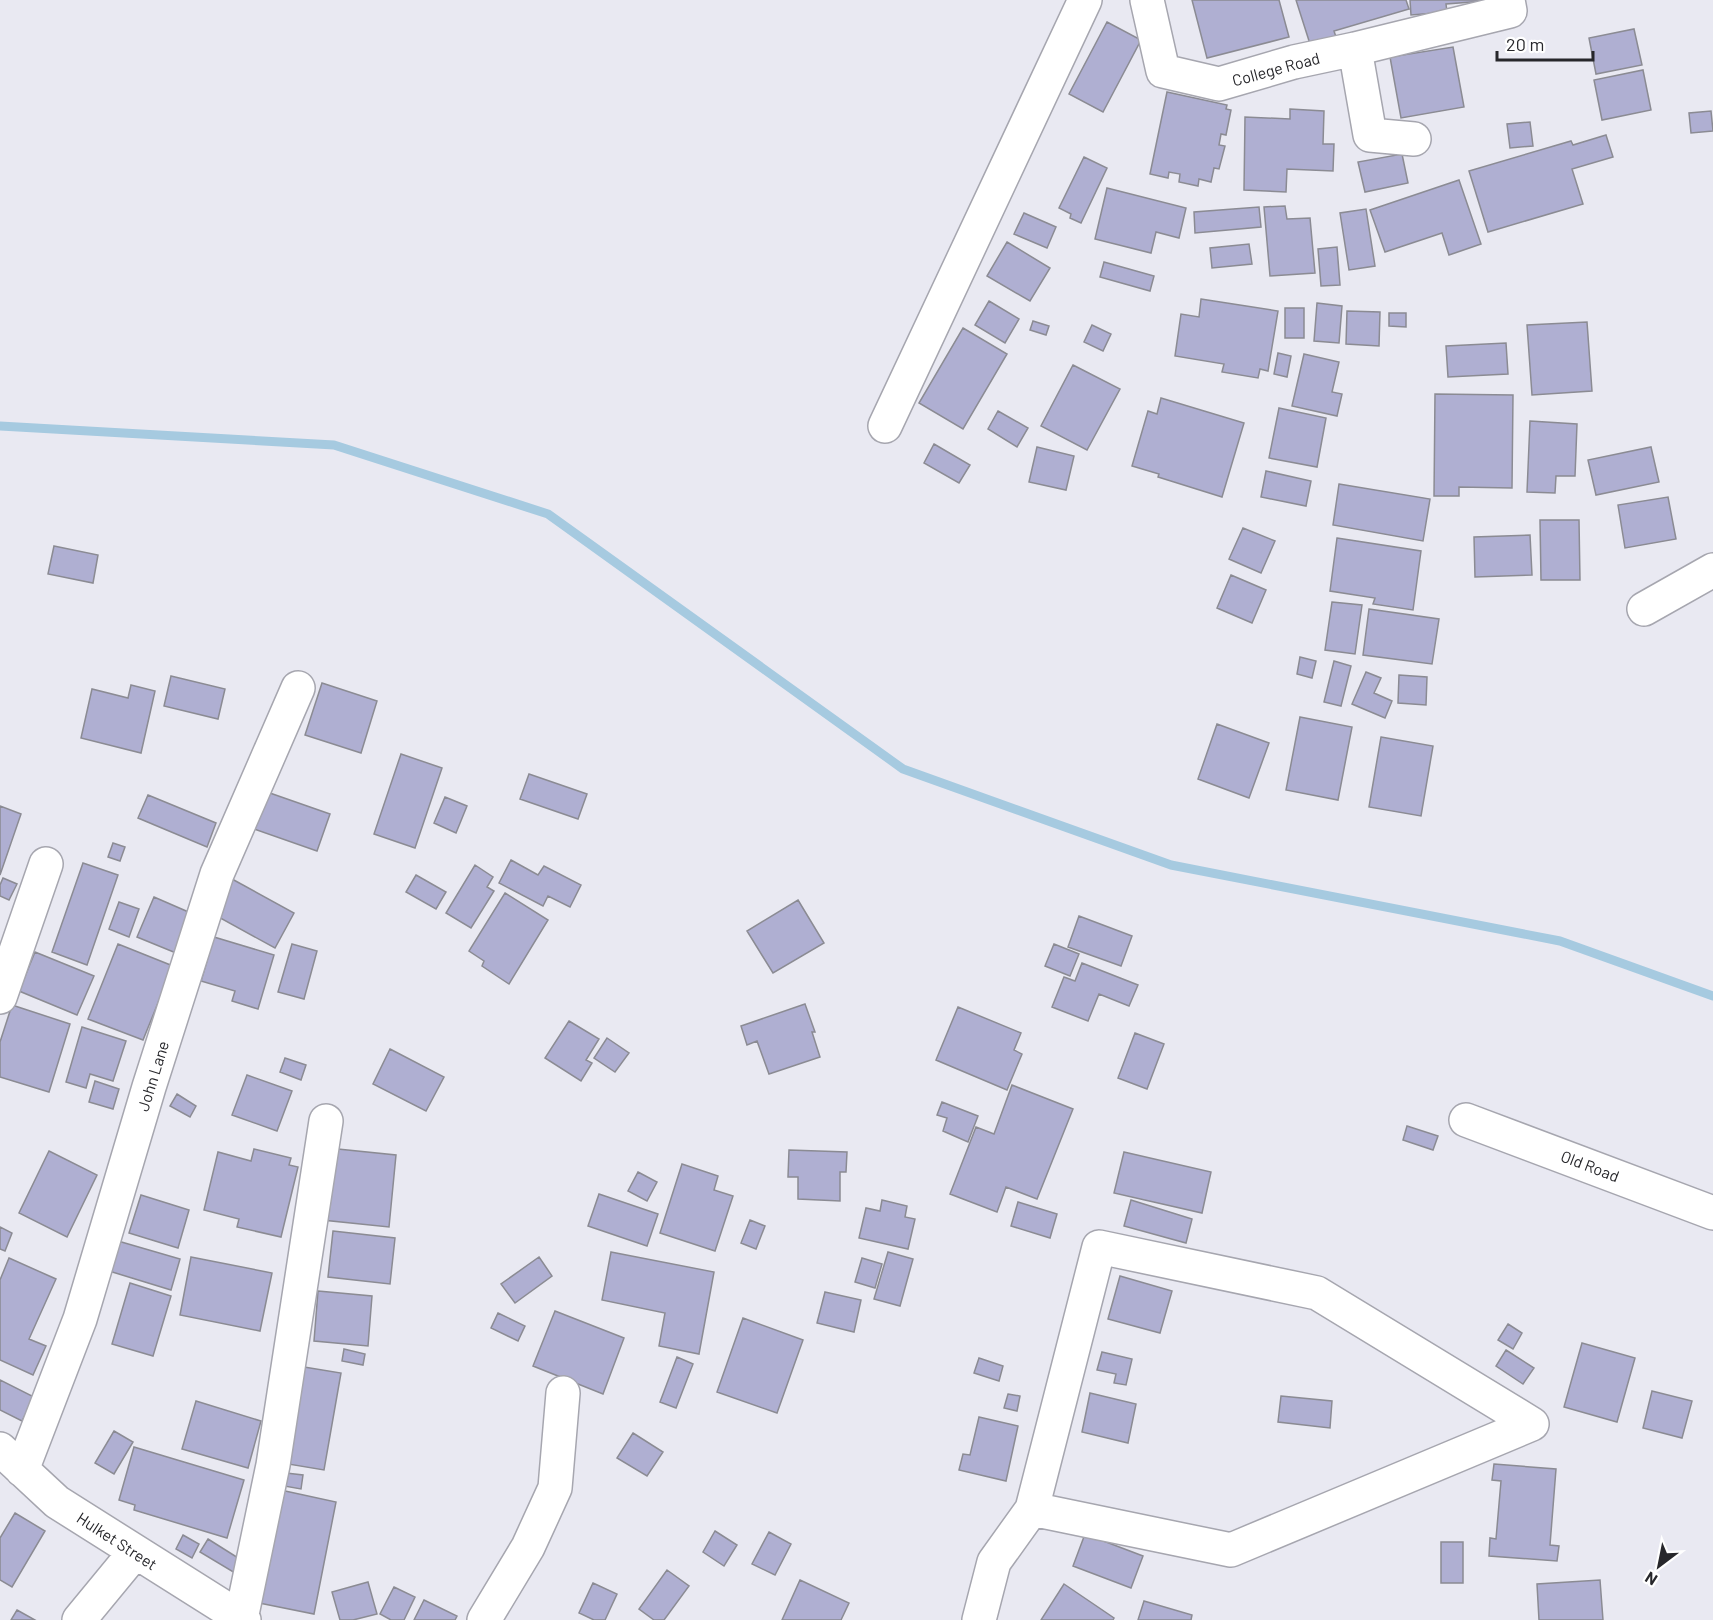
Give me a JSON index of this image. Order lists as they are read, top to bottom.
{
  "streets": {
    "street": [
      "College Road",
      "John Lane",
      "Old Road",
      "Hulket Street"
    ]
  },
  "crossings": [
    ["John Lane", "Hulket Street"]
  ],
  "scale_bar": "20 m",
  "north": "bottom left"
}
